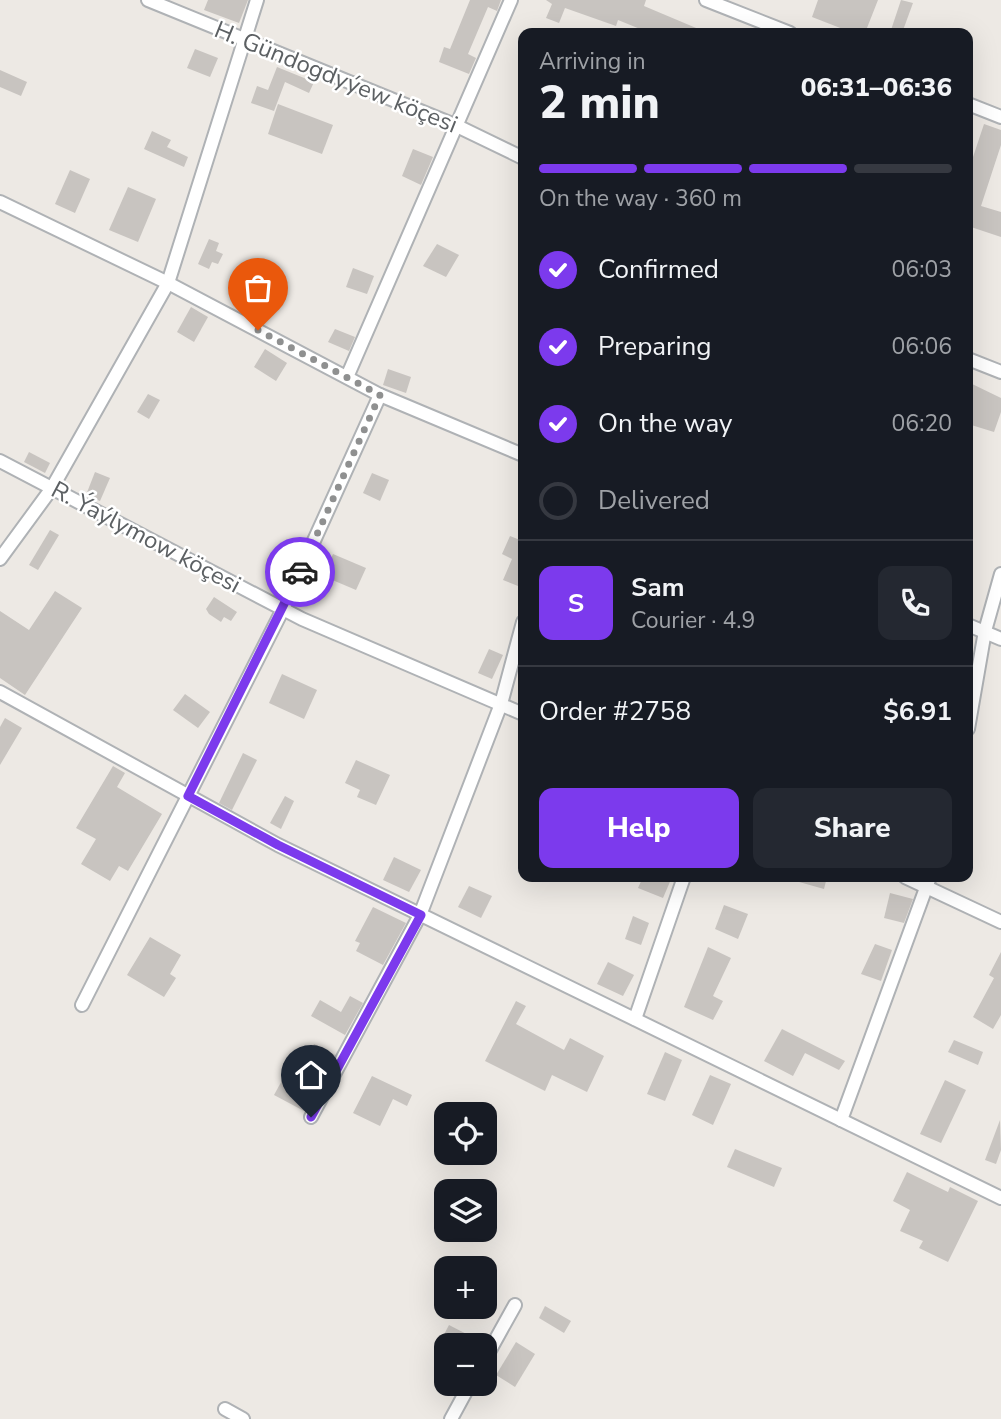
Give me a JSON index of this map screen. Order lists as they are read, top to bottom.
{
  "streets": {
    "street": ["H. Gündogdyýew köçesi", "R. Ýaýlymow köçesi"]
  },
  "page": {
    "heading": ["2 min", "Arriving in", "06:31–06:36"],
    "panel": [
      "Sam",
      "Courier · 4.9",
      "Order #2758",
      "$6.91"
    ],
    "bar": "On the way · 360 m",
    "list": [
      ["Confirmed", "06:03"],
      ["Preparing", "06:06"],
      ["On the way", "06:20"],
      "Delivered"
    ],
    "round": "S",
    "buttons": ["Help", "Share"],
    "map_buttons": ["+", "−"]
  }
}
